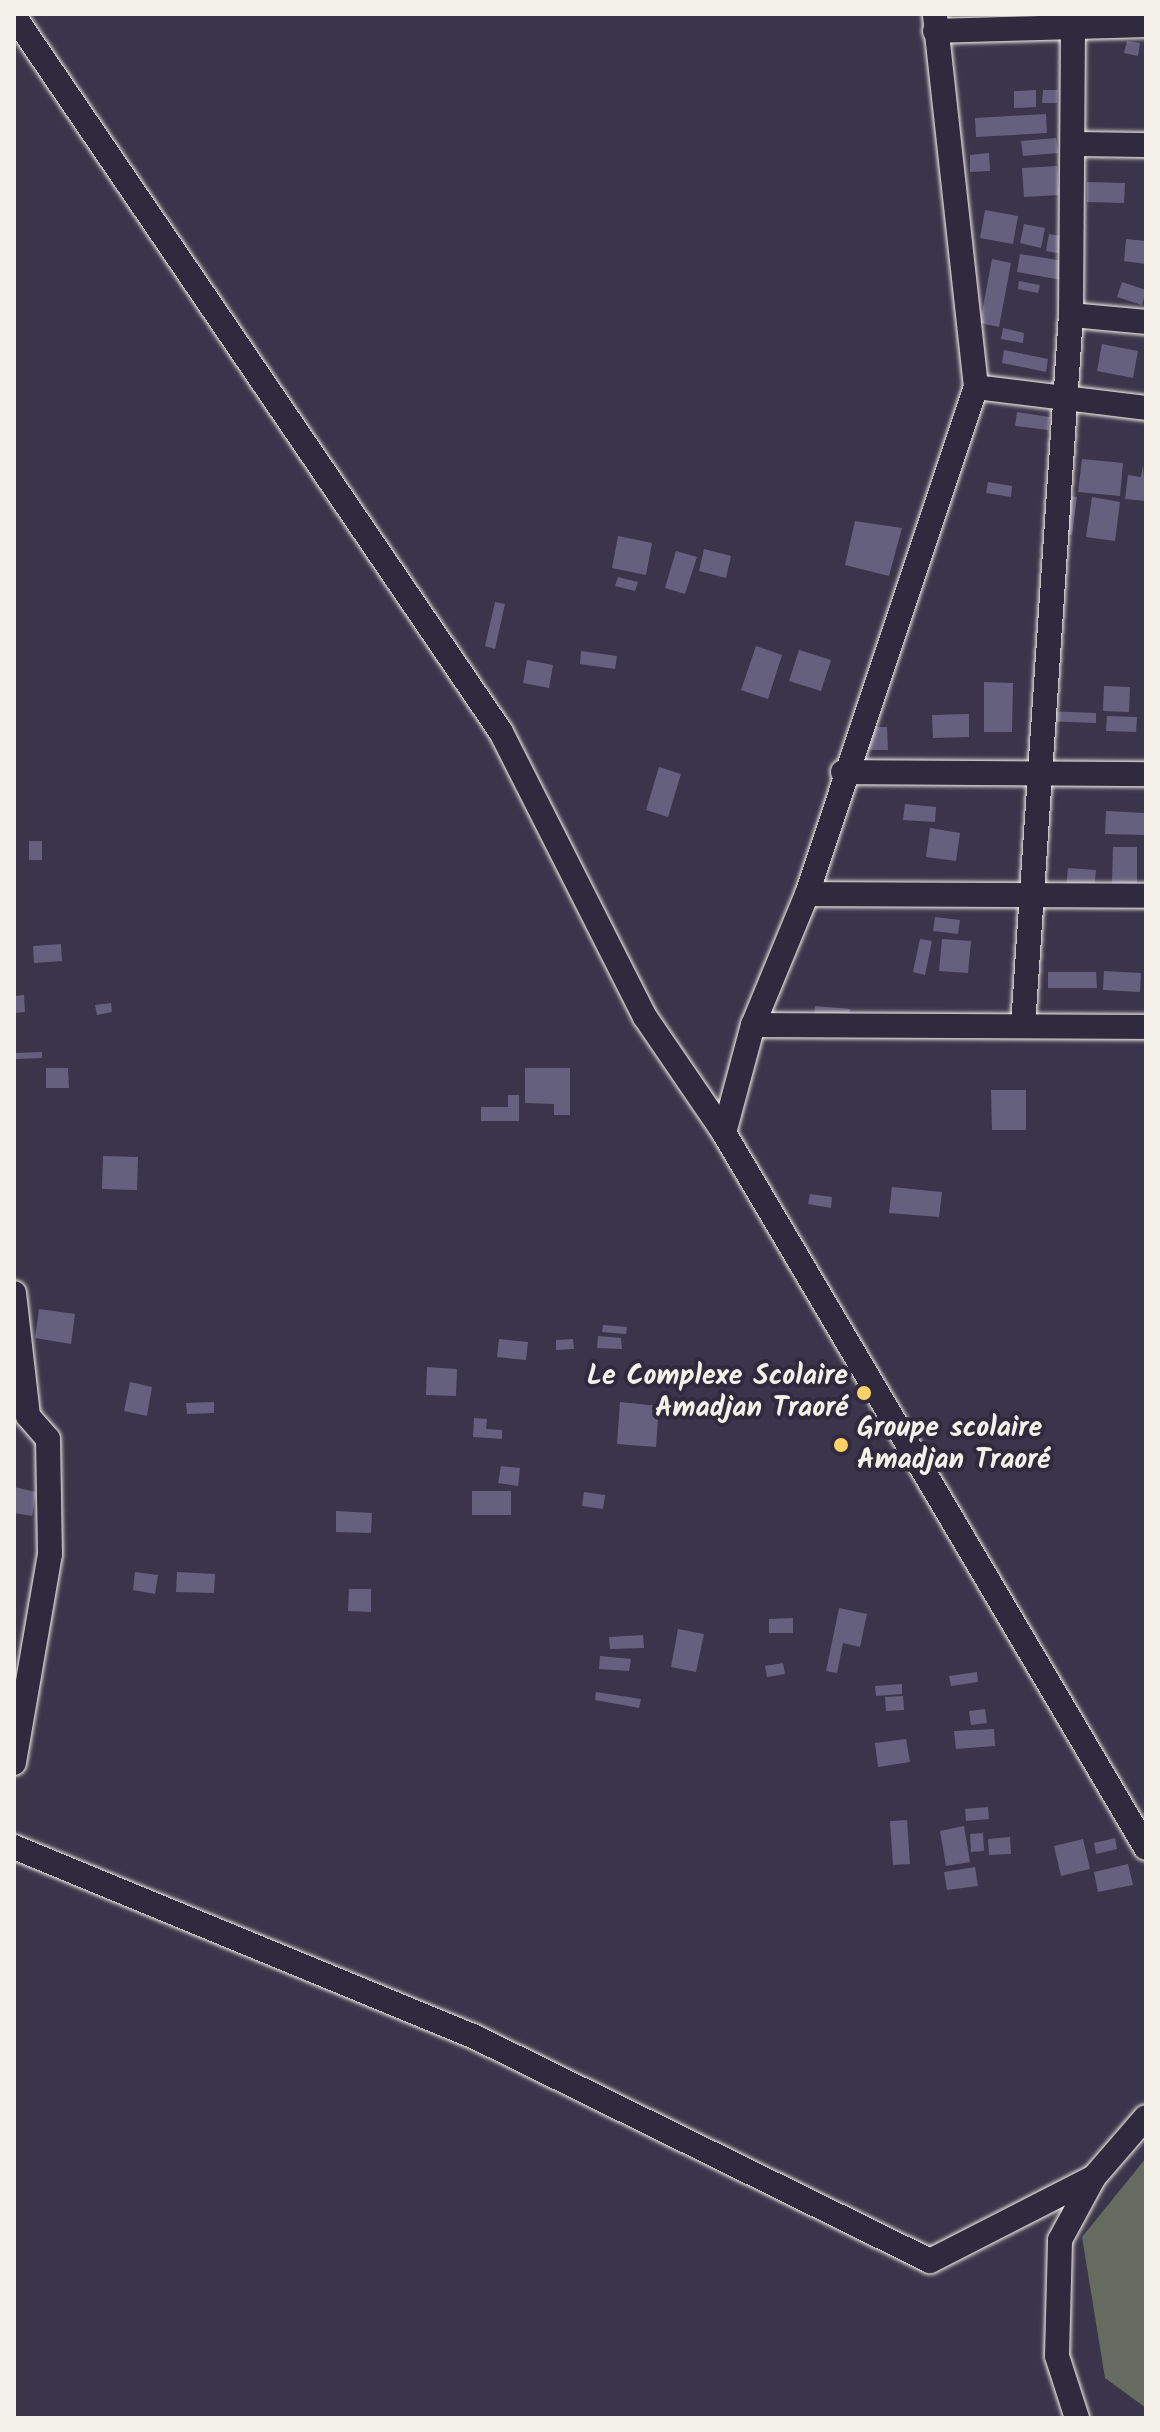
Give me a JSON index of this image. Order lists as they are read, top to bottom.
{
  "places": ["Le Complexe Scolaire Amadjan Traoré", "Groupe scolaire Amadjan Traoré"]
}
